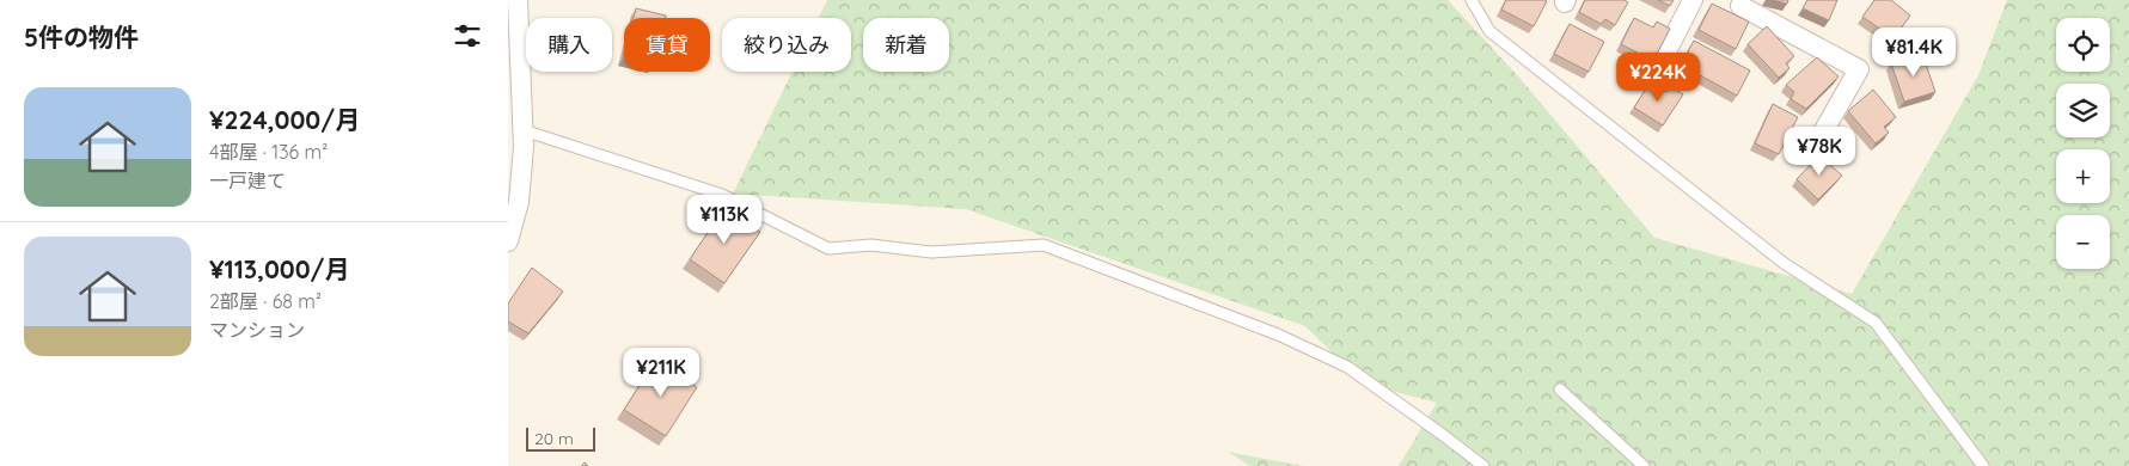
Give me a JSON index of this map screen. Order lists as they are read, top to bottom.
{
  "scale_bar": "20 m",
  "page": {
    "heading": "5件の物件",
    "map_buttons": ["+", "−"],
    "chip": [
      "購入",
      "賃貸",
      "絞り込み",
      "新着"
    ],
    "price": [
      "¥81.4K",
      "¥224K",
      "¥78K",
      "¥113K",
      "¥211K"
    ],
    "list": [
      {
        "name": "¥224,000/月",
        "note": "4部屋 · 136 m² · 一戸建て"
      },
      {
        "name": "¥113,000/月",
        "note": "2部屋 · 68 m² · マンション"
      }
    ],
    "scale": "20 m"
  }
}
